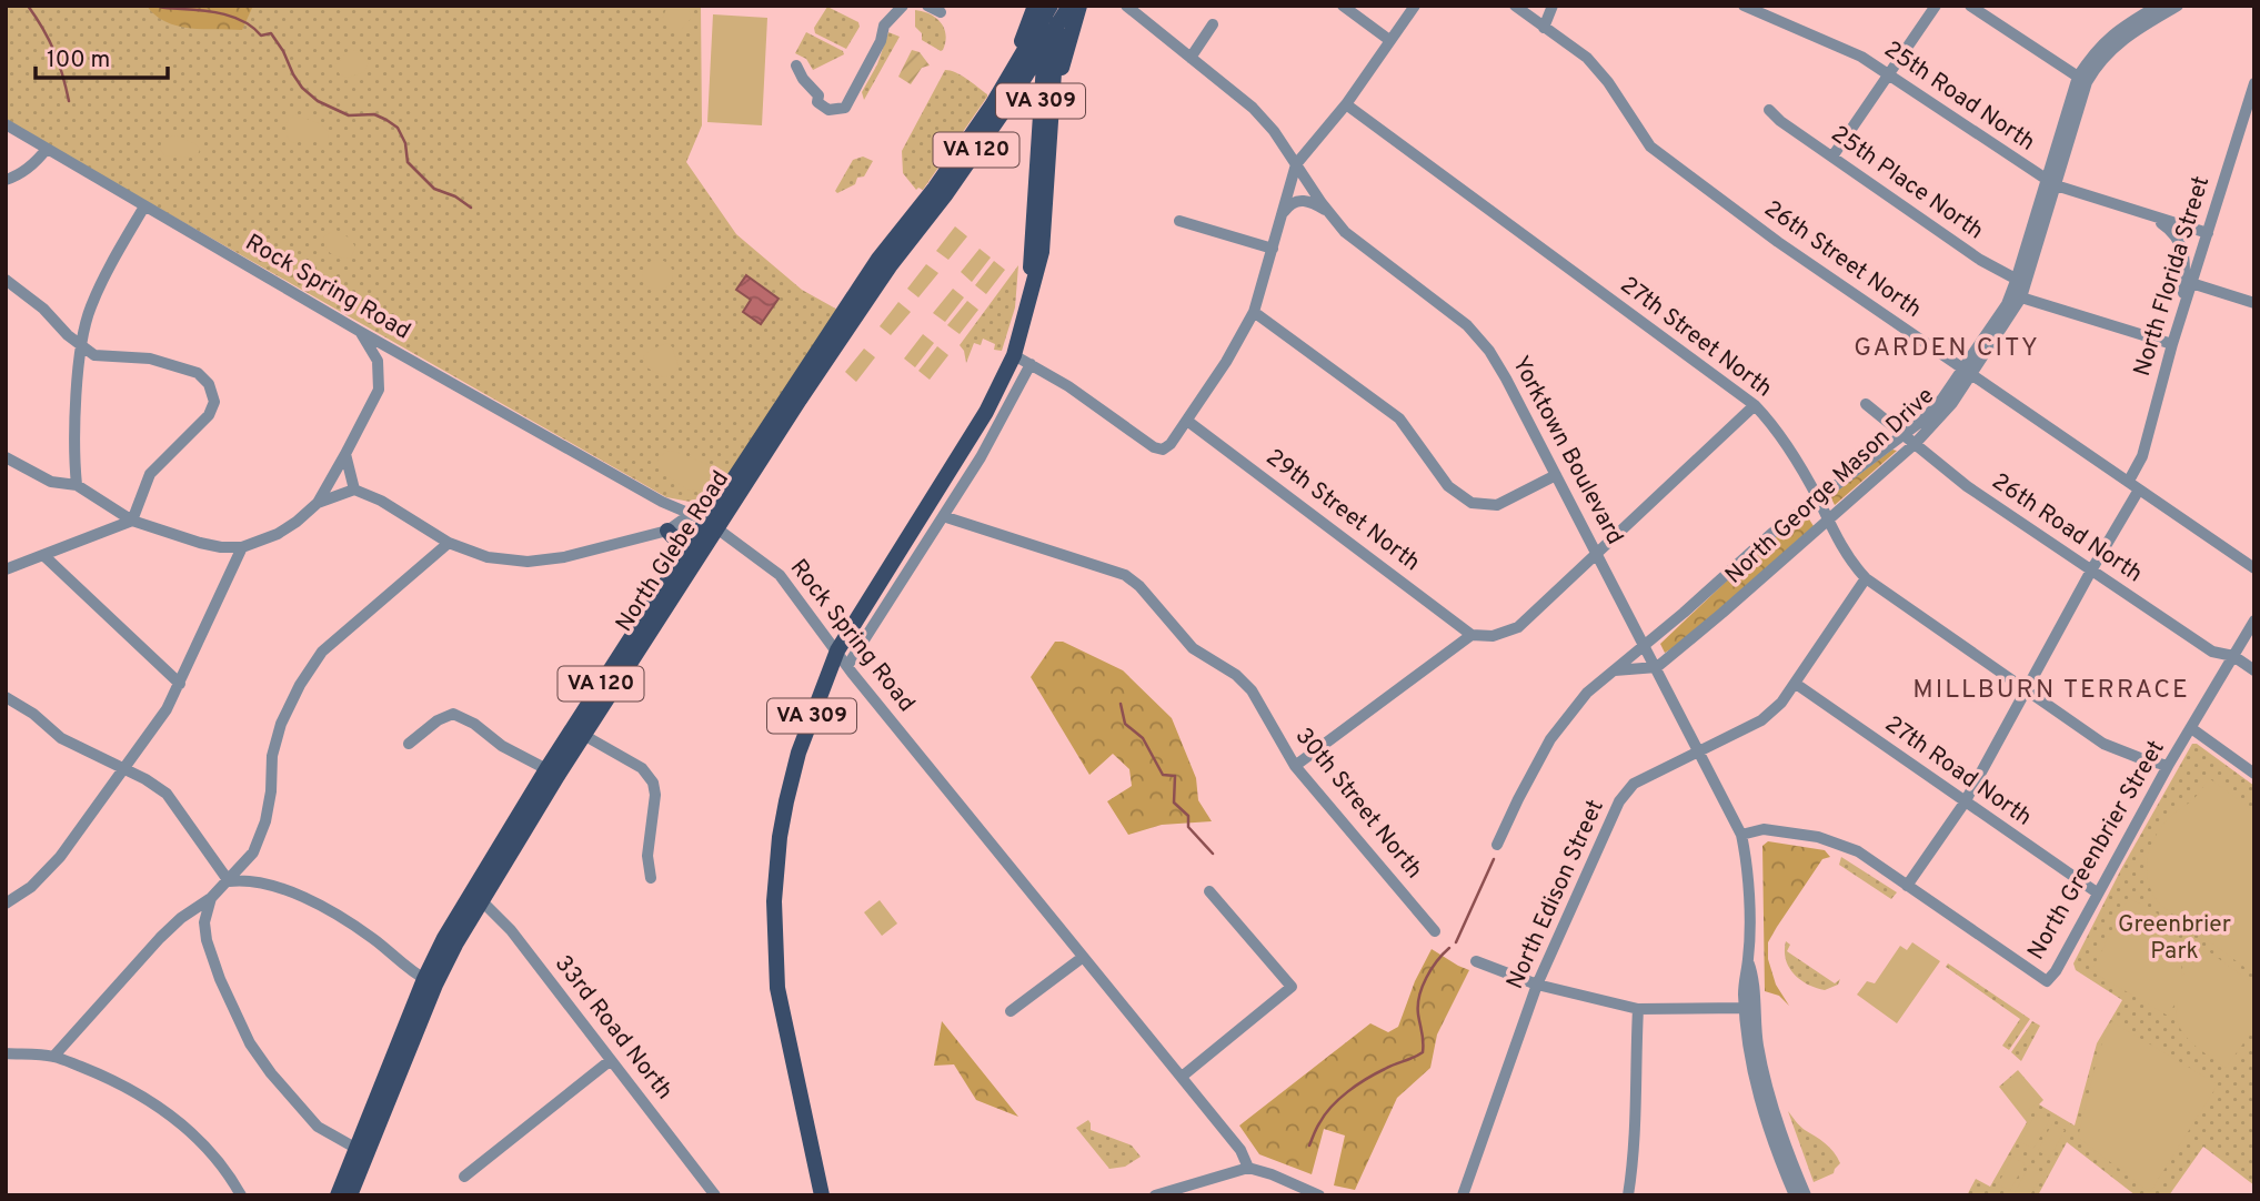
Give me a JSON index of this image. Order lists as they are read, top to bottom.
{
  "streets": {
    "main road": ["VA 309", "VA 120", "North Glebe Road"],
    "street": [
      "25th Road North",
      "25th Place North",
      "26th Street North",
      "North Florida Street",
      "Rock Spring Road",
      "27th Street North",
      "Yorktown Boulevard",
      "North George Mason Drive",
      "29th Street North",
      "26th Road North",
      "27th Road North",
      "30th Street North",
      "North Greenbrier Street",
      "North Edison Street",
      "33rd Road North"
    ]
  },
  "crossings": [
    ["25th Road North", "North Florida Street"],
    ["25th Road North", "North George Mason Drive"],
    ["VA 309", "Rock Spring Road"],
    ["VA 309", "North Glebe Road"],
    ["25th Place North", "North George Mason Drive"],
    ["26th Street North", "North Florida Street"],
    ["26th Street North", "North George Mason Drive"],
    ["Rock Spring Road", "North Glebe Road"],
    ["27th Street North", "North George Mason Drive"],
    ["27th Street North", "North Greenbrier Street"],
    ["27th Street North", "North Edison Street"],
    ["Yorktown Boulevard", "North George Mason Drive"],
    ["Yorktown Boulevard", "North Edison Street"],
    ["North George Mason Drive", "26th Road North"],
    ["26th Road North", "North Greenbrier Street"],
    ["North Glebe Road", "33rd Road North"],
    ["27th Road North", "North Greenbrier Street"],
    ["27th Road North", "North Edison Street"]
  ],
  "districts": ["GARDEN CITY", "MILLBURN TERRACE"],
  "parks": ["Greenbrier Park"],
  "scale_bar": "100 m"
}
